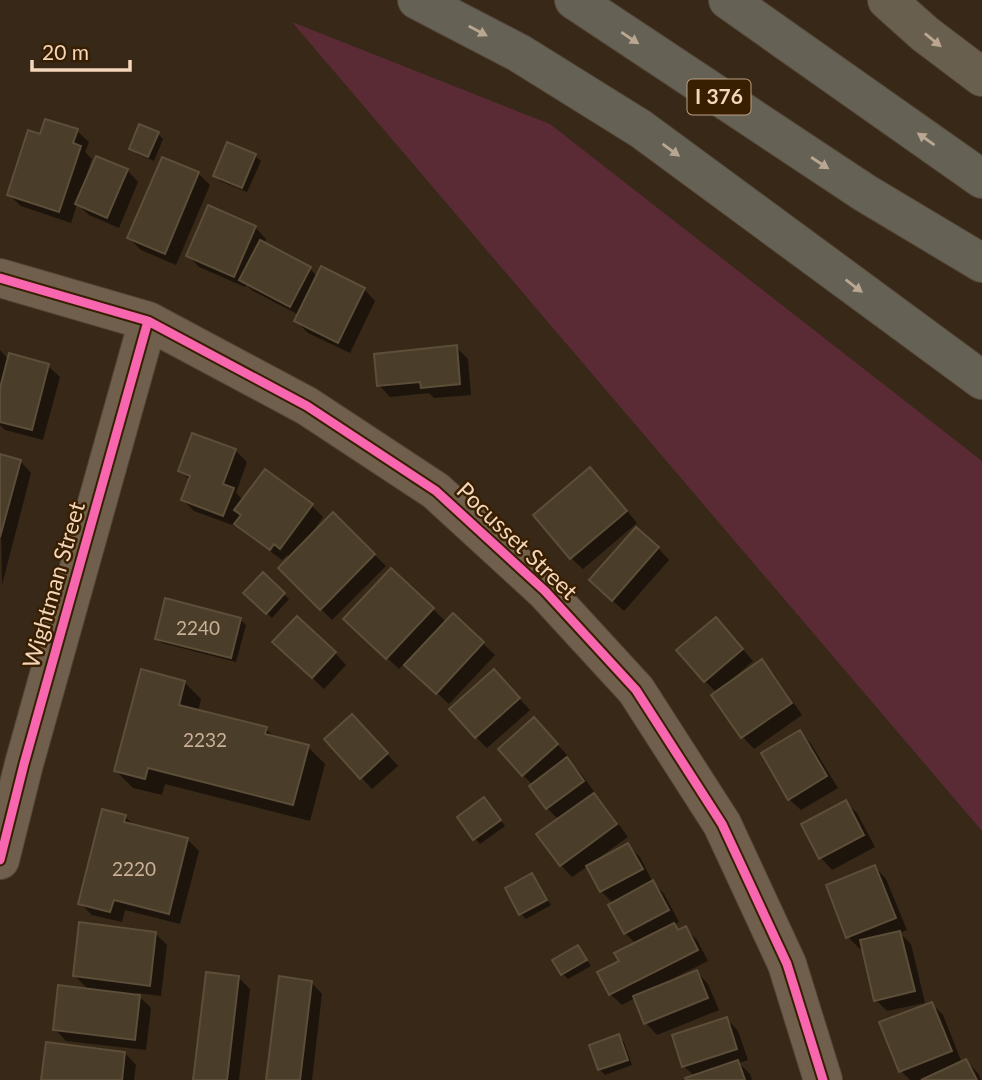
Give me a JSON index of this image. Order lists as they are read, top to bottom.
{
  "streets": {
    "highway": ["I 376"],
    "street": ["Pocusset Street", "Wightman Street"]
  },
  "crossings": [
    ["Pocusset Street", "Wightman Street"]
  ],
  "house_numbers": ["2240", "2232", "2220"],
  "scale_bar": "20 m"
}
